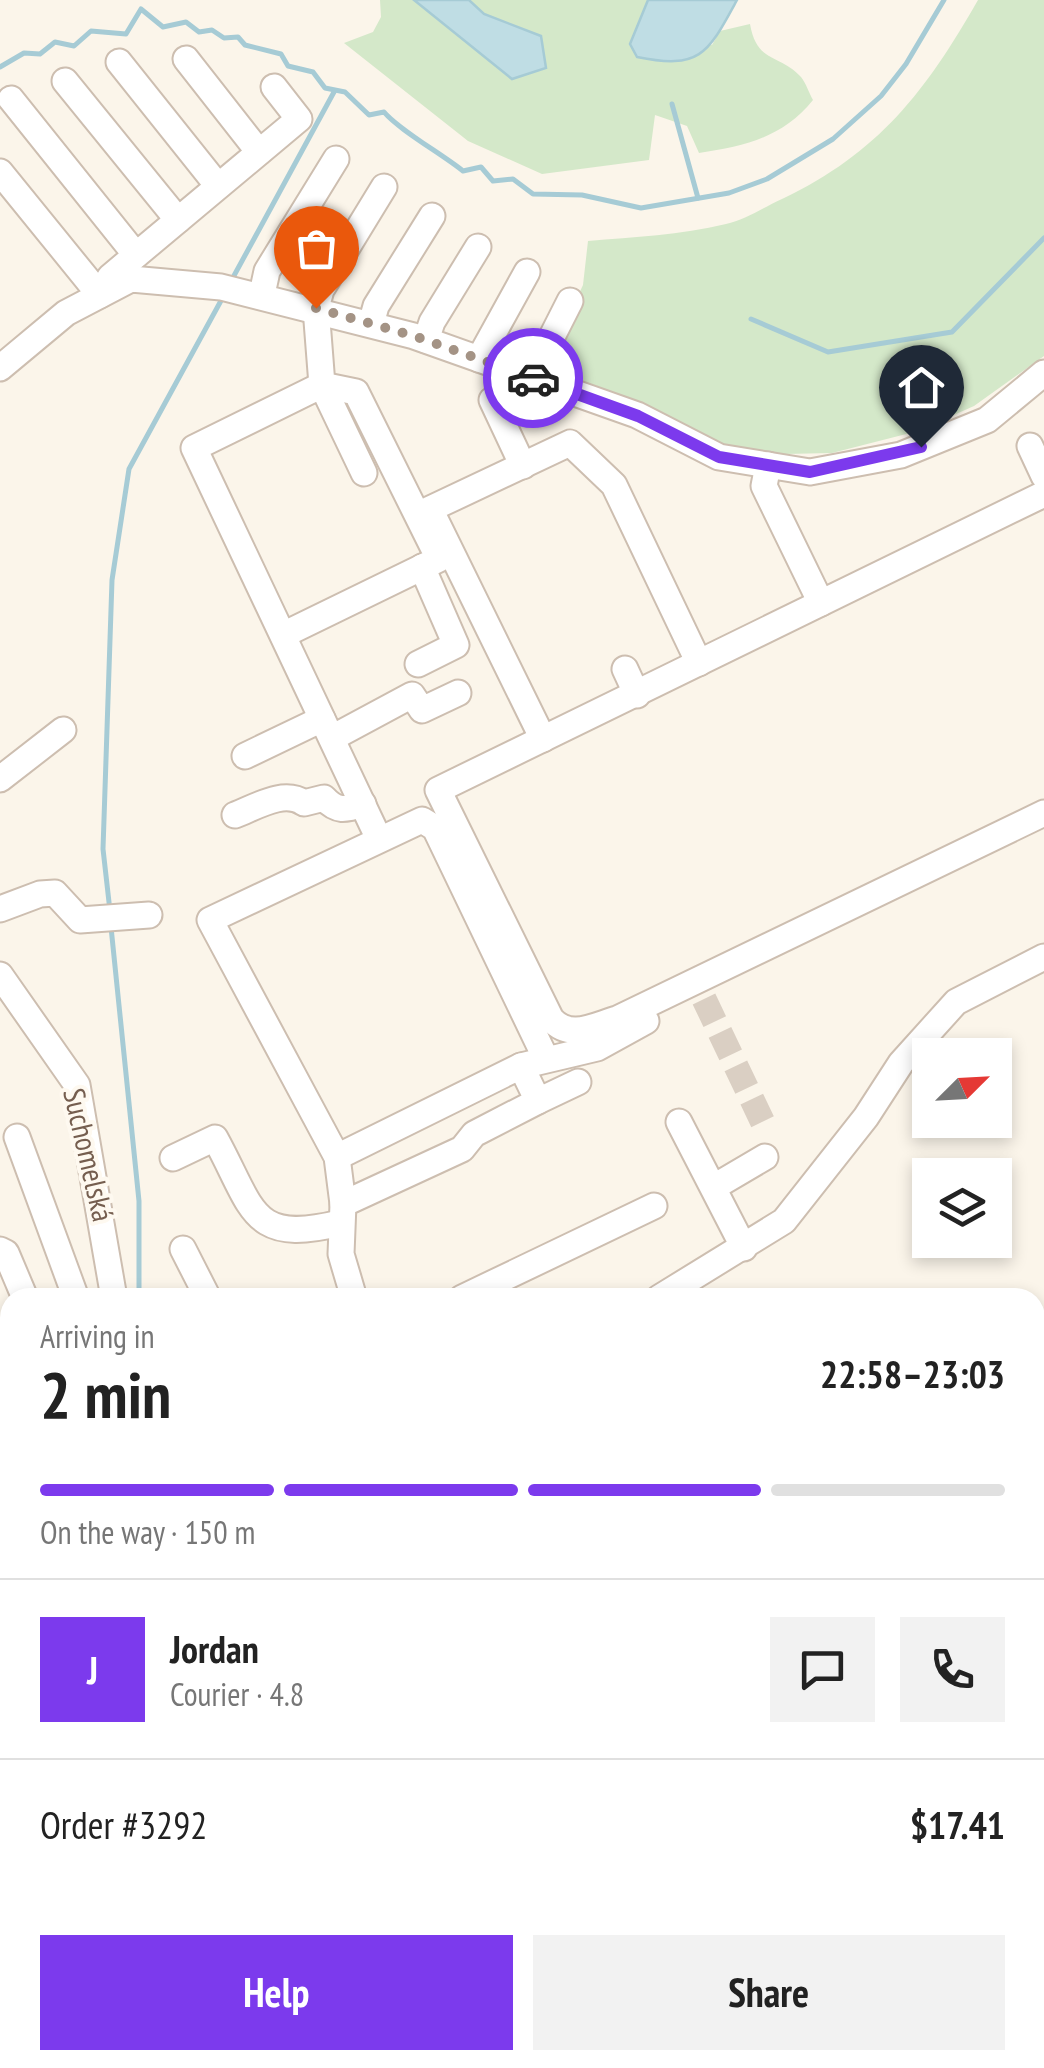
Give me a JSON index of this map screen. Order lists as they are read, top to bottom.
{
  "streets": {
    "street": ["Suchomelská"]
  },
  "north": "top right",
  "page": {
    "heading": ["2 min", "Arriving in", "22:58–23:03"],
    "panel": [
      "Jordan",
      "Courier · 4.8",
      "Order #3292",
      "$17.41"
    ],
    "bar": "On the way · 150 m",
    "round": "J",
    "buttons": ["Help", "Share"]
  }
}
